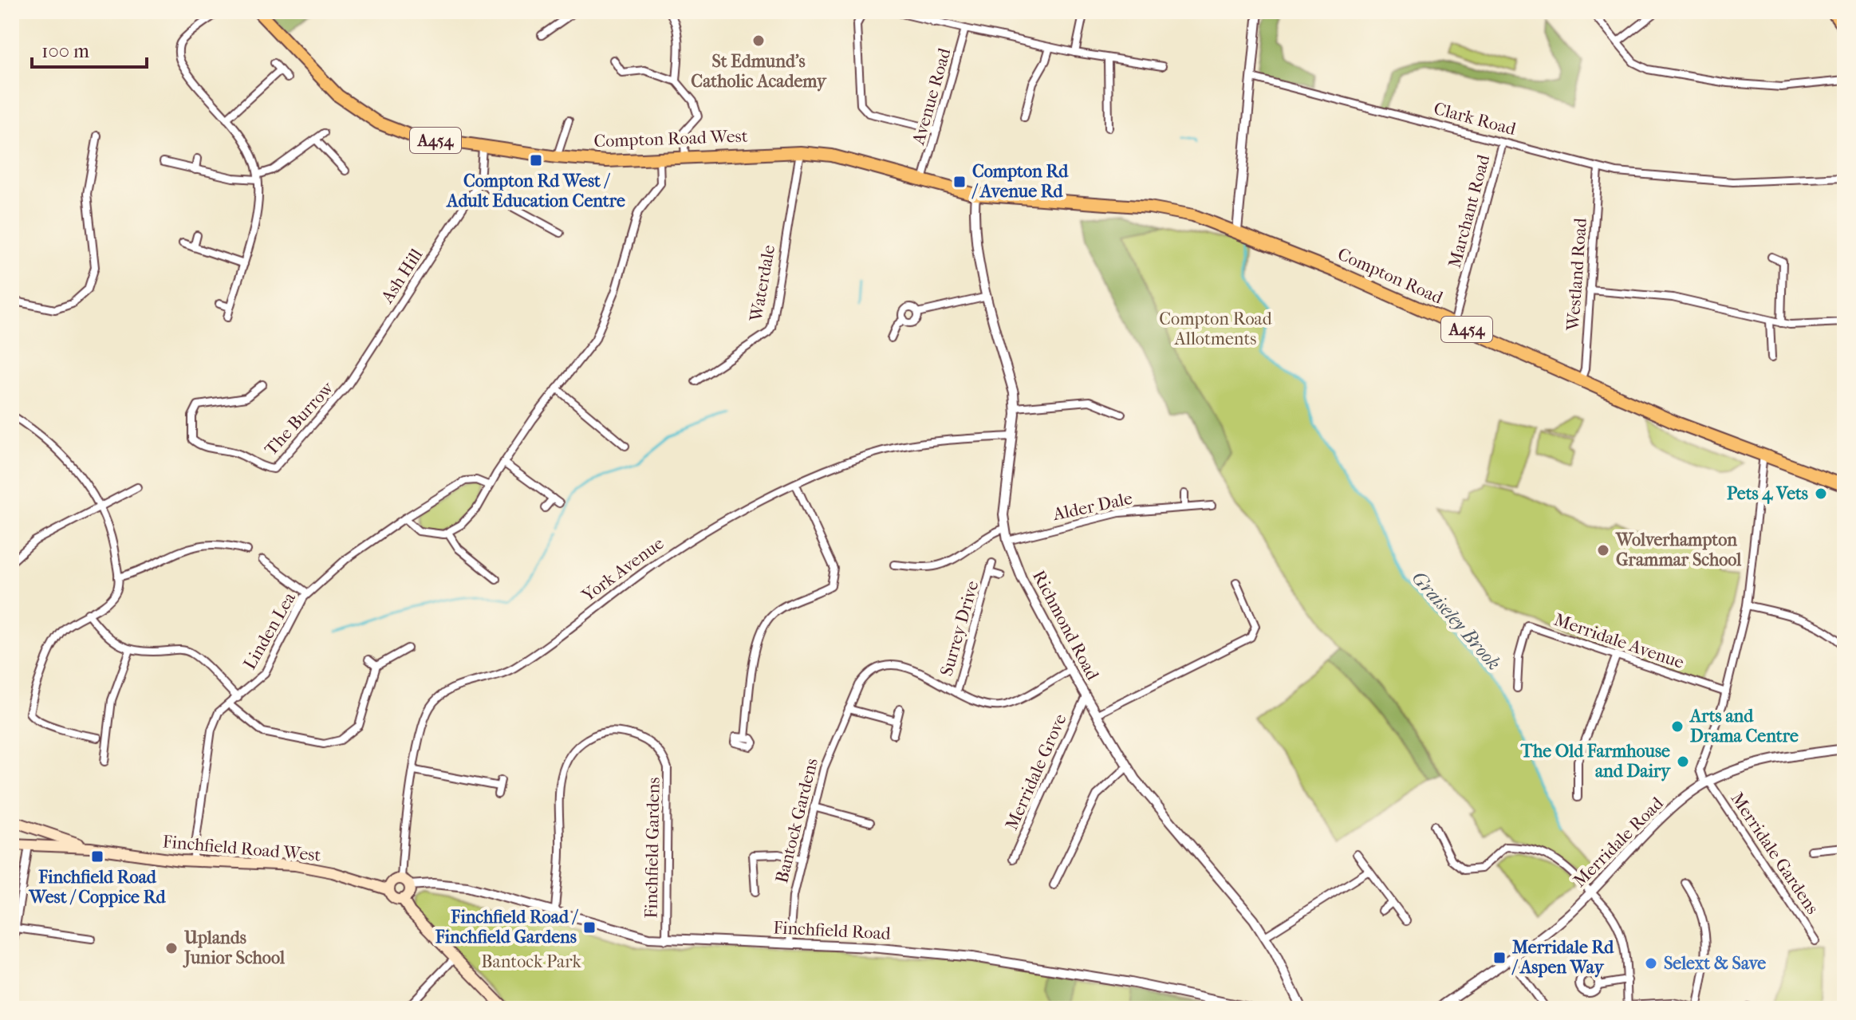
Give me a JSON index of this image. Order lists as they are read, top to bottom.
{
  "streets": {
    "highway": ["Compton Road West", "A454", "Compton Road"],
    "main road": ["Finchfield Road West"],
    "street": [
      "Avenue Road",
      "Clark Road",
      "Marchant Road",
      "Westland Road",
      "Ash Hill",
      "Waterdale",
      "The Burrow",
      "Alder Dale",
      "York Avenue",
      "Richmond Road",
      "Surrey Drive",
      "Linden Lea",
      "Merridale Avenue",
      "Merridale Grove",
      "Bantock Gardens",
      "Merridale Road",
      "Finchfield Gardens",
      "Merridale Gardens",
      "Finchfield Road"
    ]
  },
  "crossings": [
    ["Avenue Road", "Compton Road West"],
    ["Clark Road", "Marchant Road"],
    ["Clark Road", "Westland Road"],
    ["Compton Road West", "Ash Hill"],
    ["Compton Road West", "Compton Road"],
    ["Compton Road West", "Waterdale"],
    ["Compton Road West", "Richmond Road"],
    ["Marchant Road", "Compton Road"],
    ["Westland Road", "Compton Road"],
    ["Ash Hill", "The Burrow"],
    ["Compton Road", "Richmond Road"],
    ["Alder Dale", "Richmond Road"],
    ["York Avenue", "Richmond Road"],
    ["York Avenue", "Finchfield Road West"],
    ["York Avenue", "Finchfield Road"],
    ["Richmond Road", "Merridale Grove"],
    ["Richmond Road", "Bantock Gardens"],
    ["Surrey Drive", "Bantock Gardens"],
    ["Linden Lea", "Finchfield Road West"],
    ["Bantock Gardens", "Finchfield Road"],
    ["Merridale Road", "Merridale Gardens"],
    ["Finchfield Gardens", "Finchfield Road"],
    ["Finchfield Road West", "Finchfield Road"]
  ],
  "water": ["Graiseley Brook"],
  "parks": ["Compton Road Allotments", "Bantock Park"],
  "places": {
    "other": [
      "St Edmund's Catholic Academy",
      "Pets 4 Vets",
      "Wolverhampton Grammar School",
      "Arts and Drama Centre",
      "The Old Farmhouse and Dairy",
      "Uplands Junior School",
      "Selext & Save"
    ],
    "transit": [
      "Compton Rd West / Adult Education Centre",
      "Compton Rd / Avenue Rd",
      "Finchfield Road West / Coppice Rd",
      "Finchfield Road / Finchfield Gardens",
      "Merridale Rd / Aspen Way"
    ]
  },
  "scale_bar": "100 m"
}
